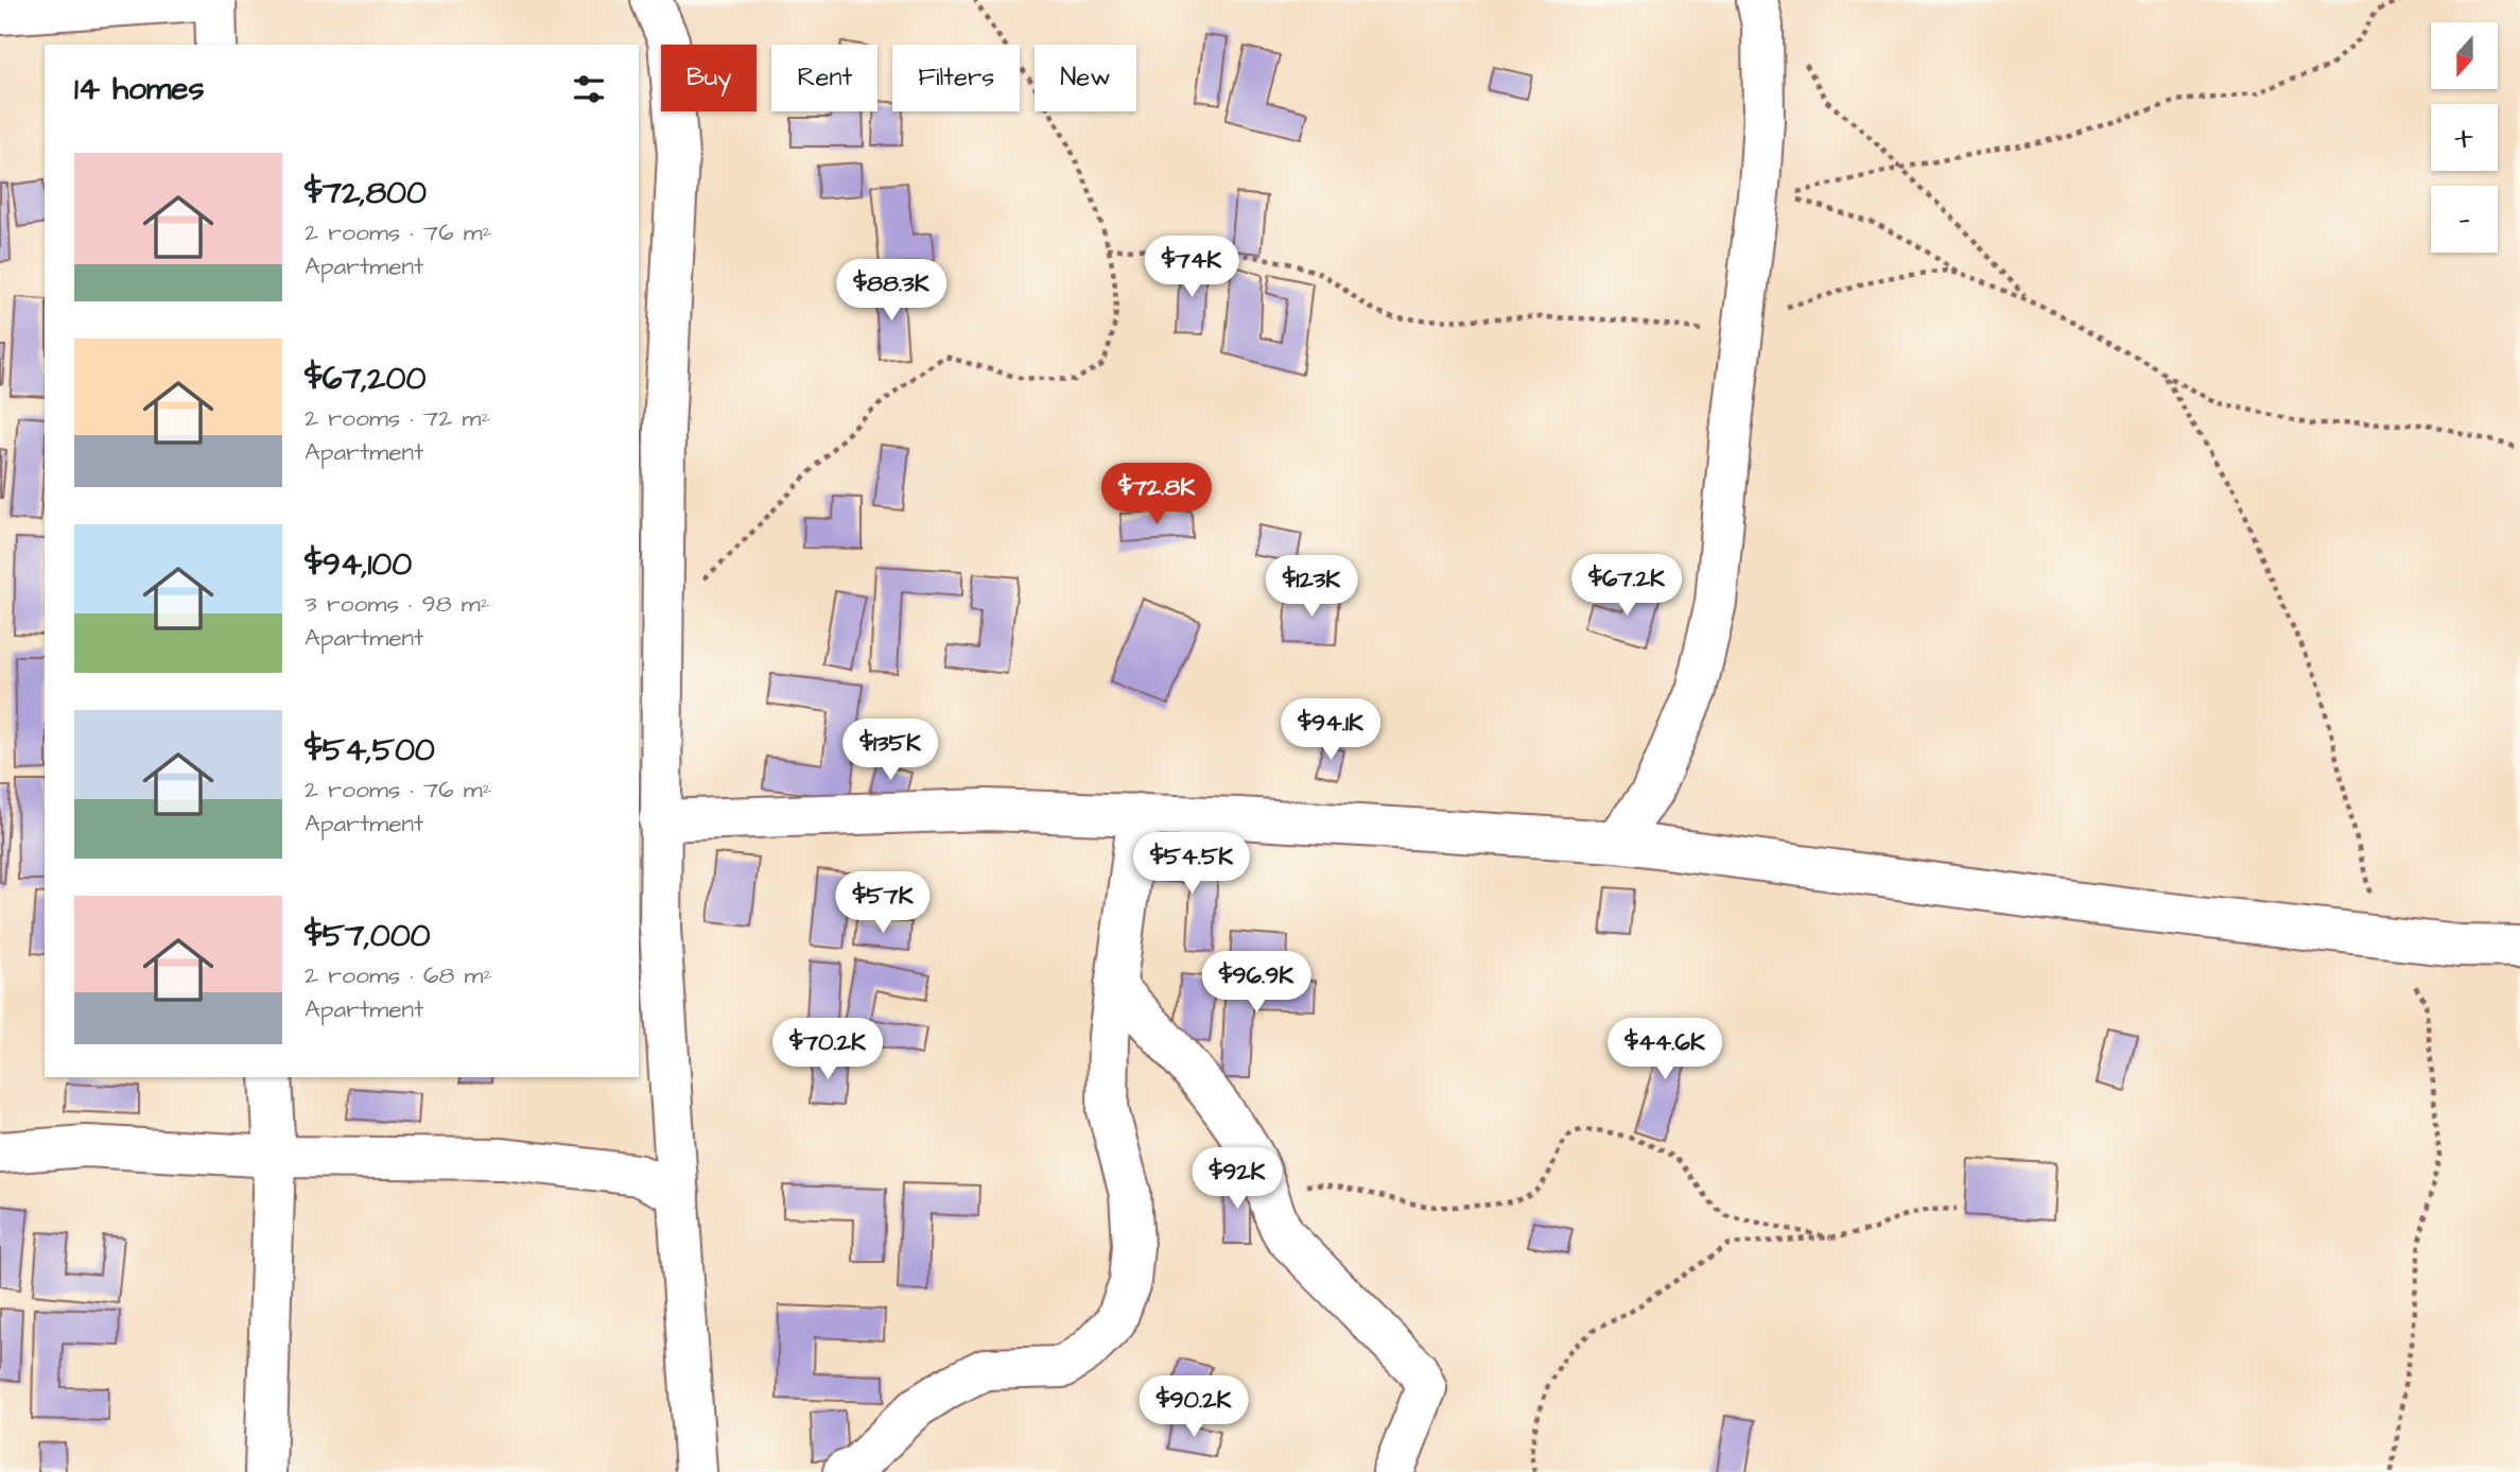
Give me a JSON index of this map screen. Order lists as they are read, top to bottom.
{
  "north": "bottom",
  "page": {
    "map_buttons": ["+", "−"],
    "chip": [
      "Buy",
      "Rent",
      "Filters",
      "New"
    ],
    "heading": "14 homes",
    "list": [
      {
        "name": "$72,800",
        "note": "2 rooms · 76 m² · Apartment"
      },
      {
        "name": "$67,200",
        "note": "2 rooms · 72 m² · Apartment"
      },
      {
        "name": "$94,100",
        "note": "3 rooms · 98 m² · Apartment"
      },
      {
        "name": "$54,500",
        "note": "2 rooms · 76 m² · Apartment"
      },
      {
        "name": "$57,000",
        "note": "2 rooms · 68 m² · Apartment"
      }
    ],
    "price": [
      "$74K",
      "$88.3K",
      "$72.8K",
      "$67.2K",
      "$123K",
      "$94.1K",
      "$135K",
      "$54.5K",
      "$57K",
      "$96.9K",
      "$70.2K",
      "$44.6K",
      "$92K",
      "$90.2K"
    ]
  }
}
